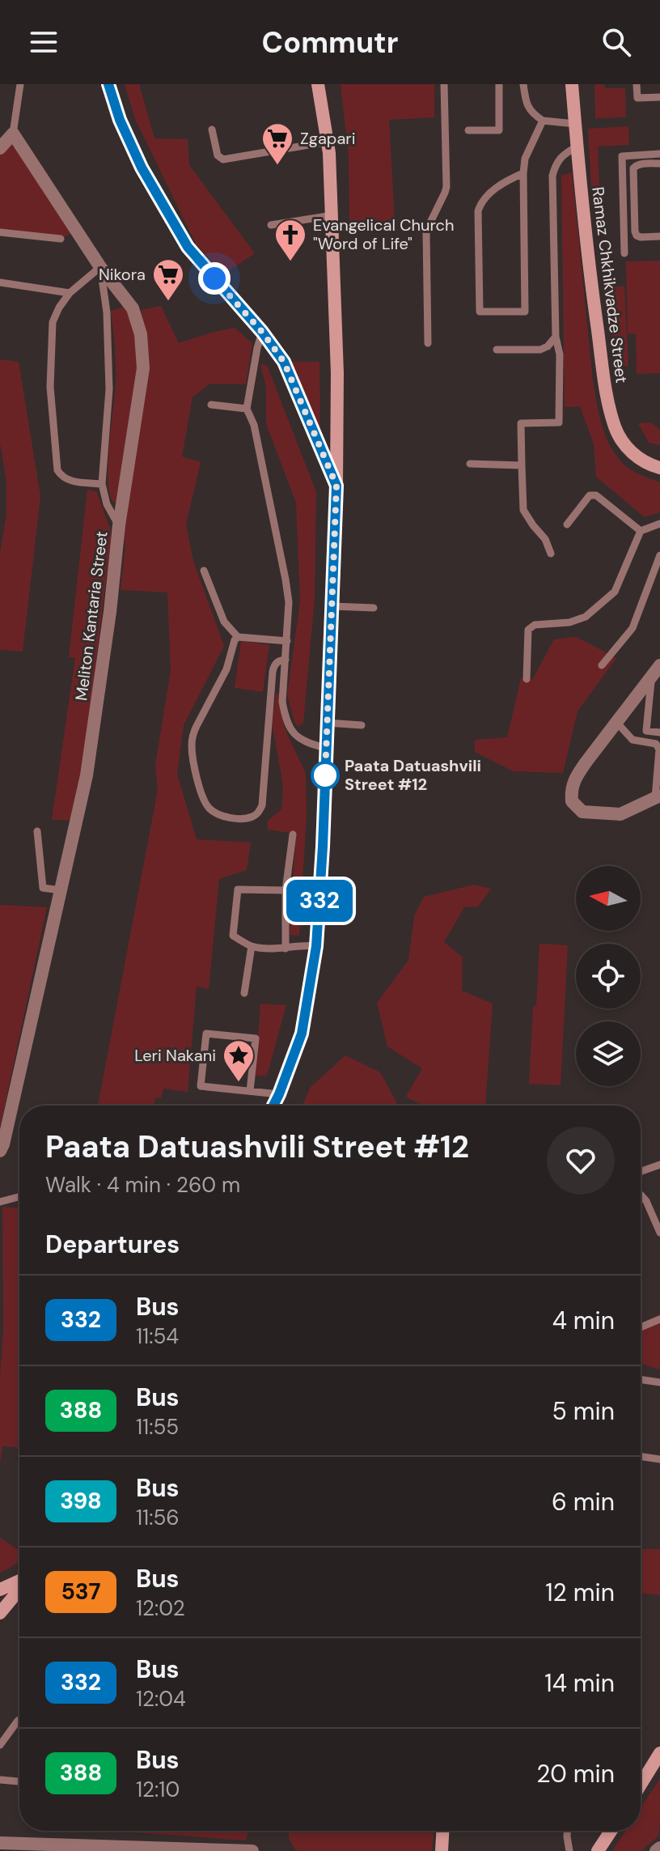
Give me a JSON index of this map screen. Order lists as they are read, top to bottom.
{
  "streets": {
    "main road": ["Ramaz Chkhikvadze Street"],
    "street": ["Meliton Kantaria Street"]
  },
  "places": {
    "supermarket": ["Zgapari", "Nikora"],
    "church": ["Evangelical Church \"Word of Life\""],
    "other": ["Paata Datuashvili Street #12"],
    "place": ["Leri Nakani"]
  },
  "lines": ["bus line 332"],
  "north": "left",
  "page": {
    "header": "Commutr",
    "on_map": "332",
    "heading": [
      ["Paata Datuashvili Street #12", "Walk · 4 min · 260 m"],
      "Departures"
    ],
    "list": [
      {
        "mark": "332",
        "name": "Bus",
        "note": "11:54",
        "value": "4 min"
      },
      {
        "mark": "388",
        "name": "Bus",
        "note": "11:55",
        "value": "5 min"
      },
      {
        "mark": "398",
        "name": "Bus",
        "note": "11:56",
        "value": "6 min"
      },
      {
        "mark": "537",
        "name": "Bus",
        "note": "12:02",
        "value": "12 min"
      },
      {
        "mark": "332",
        "name": "Bus",
        "note": "12:04",
        "value": "14 min"
      },
      {
        "mark": "388",
        "name": "Bus",
        "note": "12:10",
        "value": "20 min"
      }
    ]
  }
}
